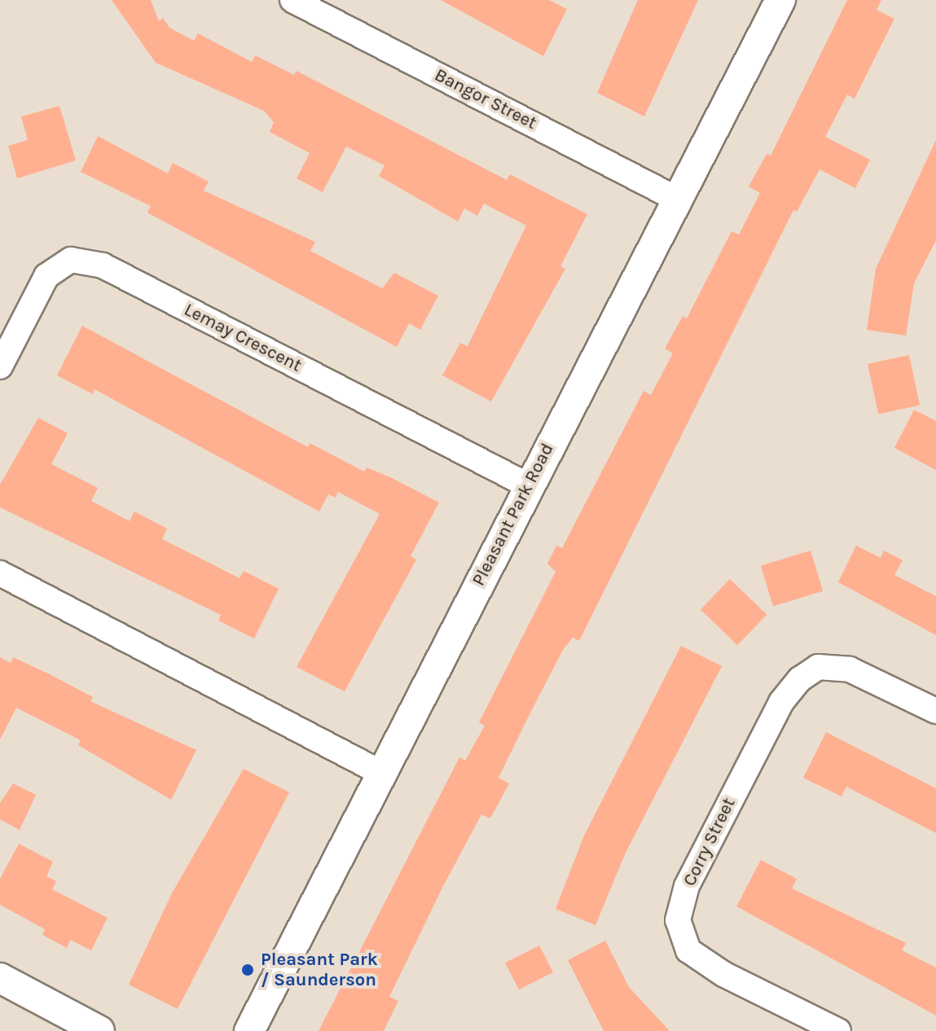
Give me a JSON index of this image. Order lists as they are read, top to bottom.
{
  "streets": {
    "street": [
      "Bangor Street",
      "Lemay Crescent",
      "Pleasant Park Road",
      "Corry Street"
    ]
  },
  "crossings": [
    ["Bangor Street", "Pleasant Park Road"],
    ["Lemay Crescent", "Pleasant Park Road"]
  ],
  "places": ["Pleasant Park / Saunderson"]
}
